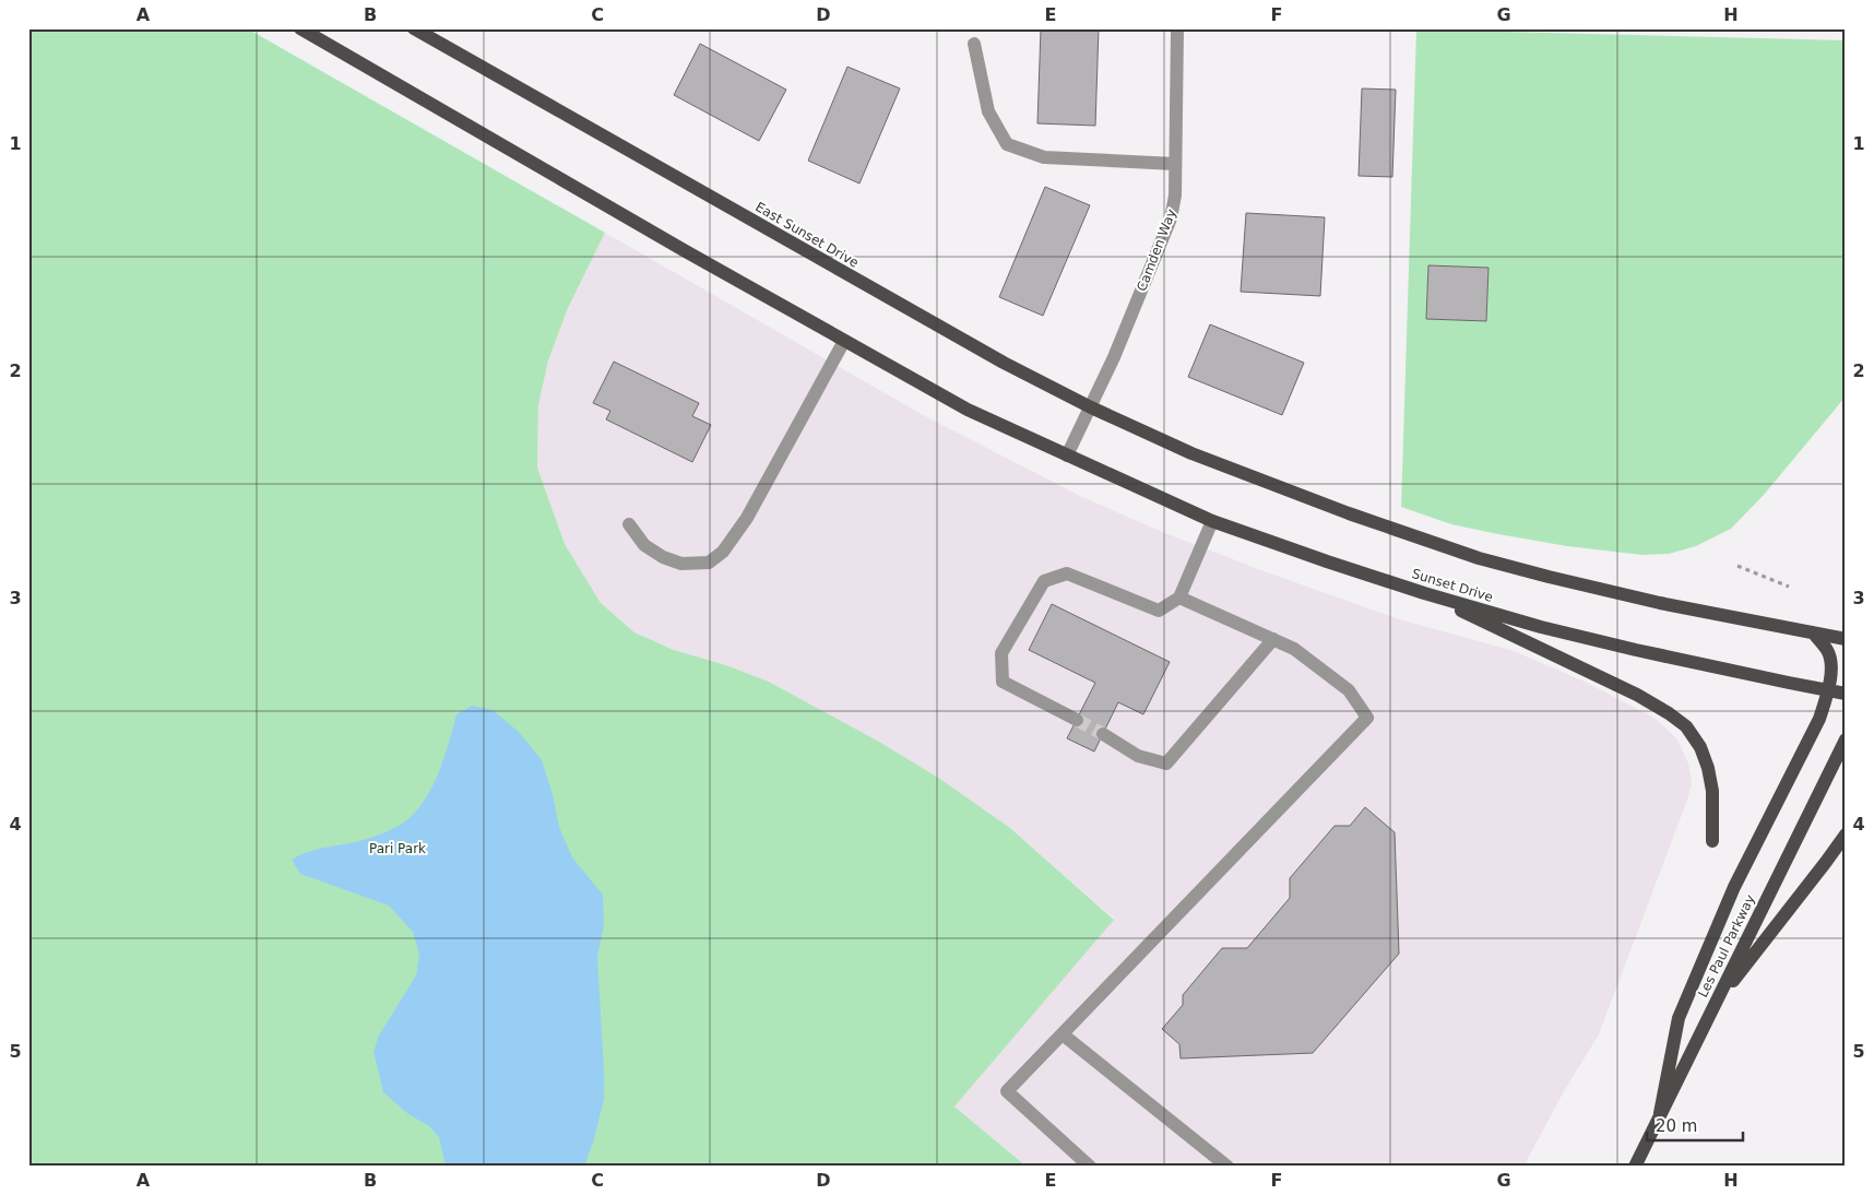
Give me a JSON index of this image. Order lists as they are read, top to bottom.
{
  "streets": {
    "main road": ["East Sunset Drive", "Sunset Drive", "Les Paul Parkway"],
    "street": ["Camden Way"]
  },
  "crossings": [
    ["East Sunset Drive", "Camden Way"],
    ["Camden Way", "Sunset Drive"]
  ],
  "parks": ["Pari Park"],
  "scale_bar": "20 m",
  "grid": {
    "columns": [
      "A",
      "B",
      "C",
      "D",
      "E",
      "F",
      "G",
      "H"
    ],
    "rows": [
      "1",
      "2",
      "3",
      "4",
      "5"
    ]
  }
}
